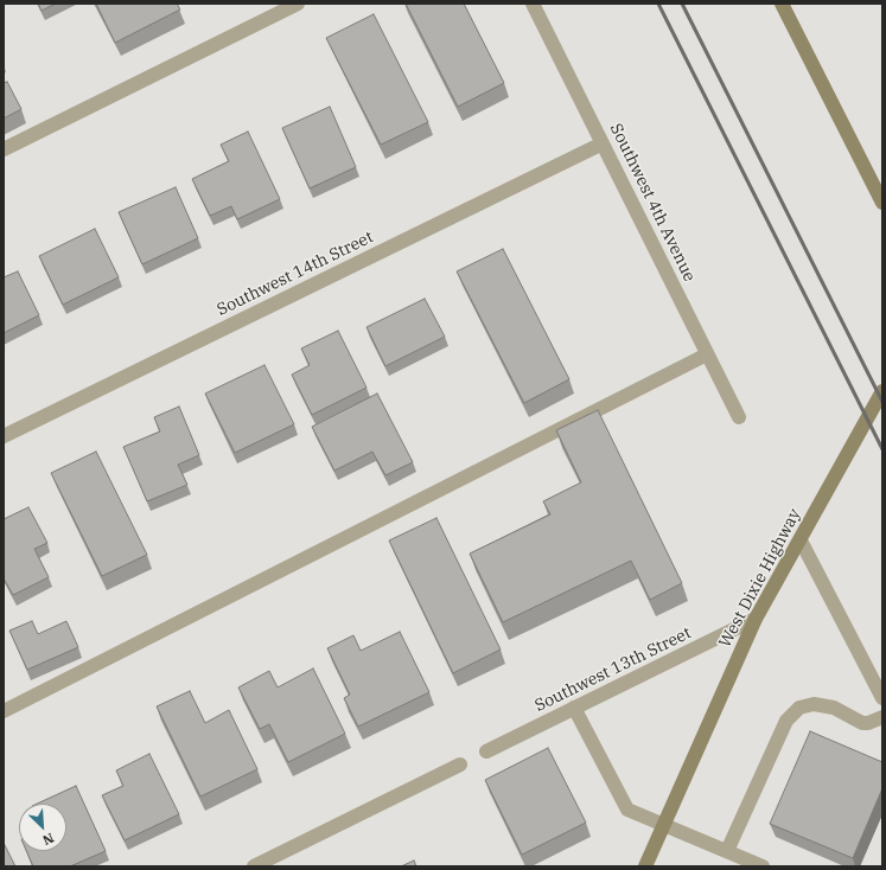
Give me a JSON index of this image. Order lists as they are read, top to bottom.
{
  "streets": {
    "main road": ["West Dixie Highway"],
    "street": ["Southwest 4th Avenue", "Southwest 14th Street", "Southwest 13th Street"]
  },
  "crossings": [
    ["Southwest 4th Avenue", "Southwest 14th Street"],
    ["West Dixie Highway", "Southwest 13th Street"]
  ],
  "north": "bottom right"
}
